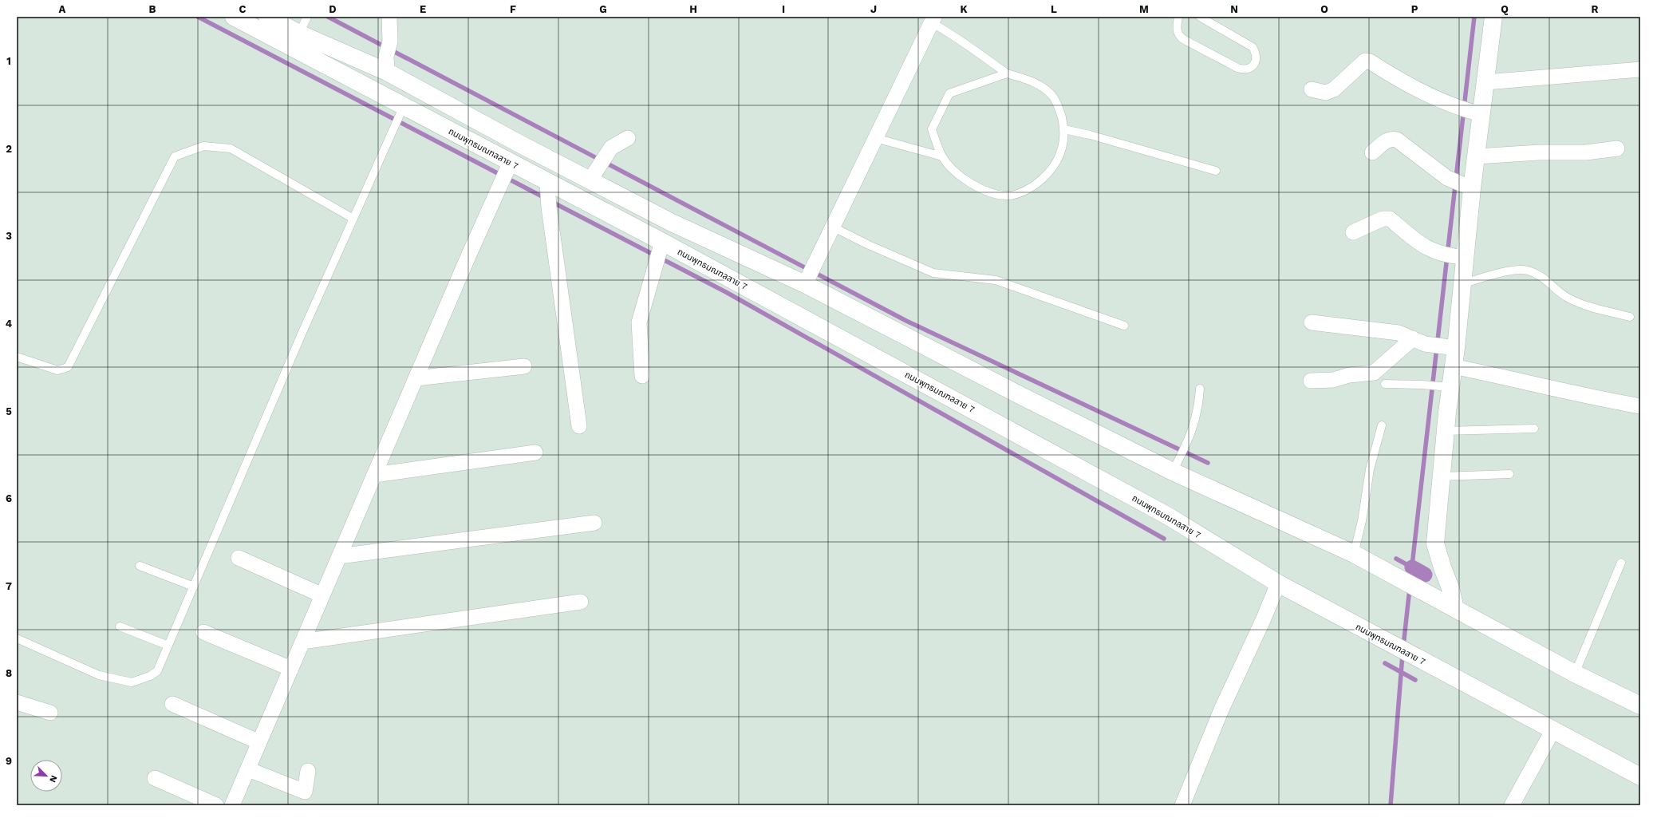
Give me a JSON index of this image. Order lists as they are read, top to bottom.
{
  "streets": {
    "main road": ["ถนนพุทธมณฑลสาย 7"]
  },
  "north": "bottom right",
  "grid": {
    "columns": [
      "A",
      "B",
      "C",
      "D",
      "E",
      "F",
      "G",
      "H",
      "I",
      "J",
      "K",
      "L",
      "M",
      "N",
      "O",
      "P",
      "Q",
      "R"
    ],
    "rows": [
      "1",
      "2",
      "3",
      "4",
      "5",
      "6",
      "7",
      "8",
      "9"
    ]
  }
}
